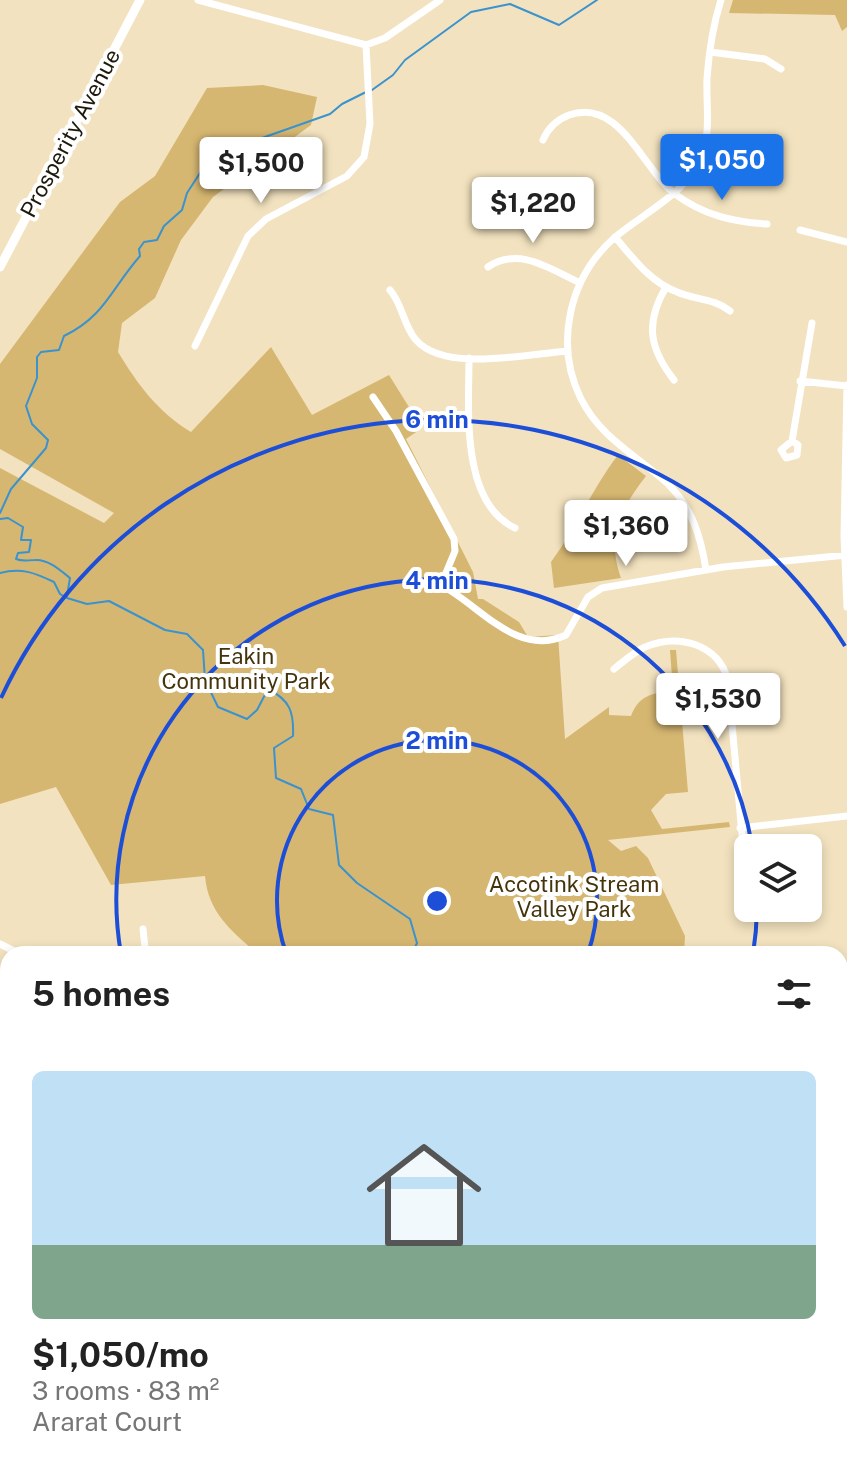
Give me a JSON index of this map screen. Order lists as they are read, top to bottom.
{
  "streets": {
    "main road": ["Prosperity Avenue"]
  },
  "parks": ["Eakin Community Park", "Accotink Stream Valley Park"],
  "page": {
    "price": [
      "$1,050",
      "$1,500",
      "$1,220",
      "$1,360",
      "$1,530"
    ],
    "heading": "5 homes",
    "list": [
      {
        "name": "$1,050/mo",
        "note": "3 rooms · 83 m² · Ararat Court"
      }
    ]
  },
  "rings": ["6 min", "4 min", "2 min"]
}
